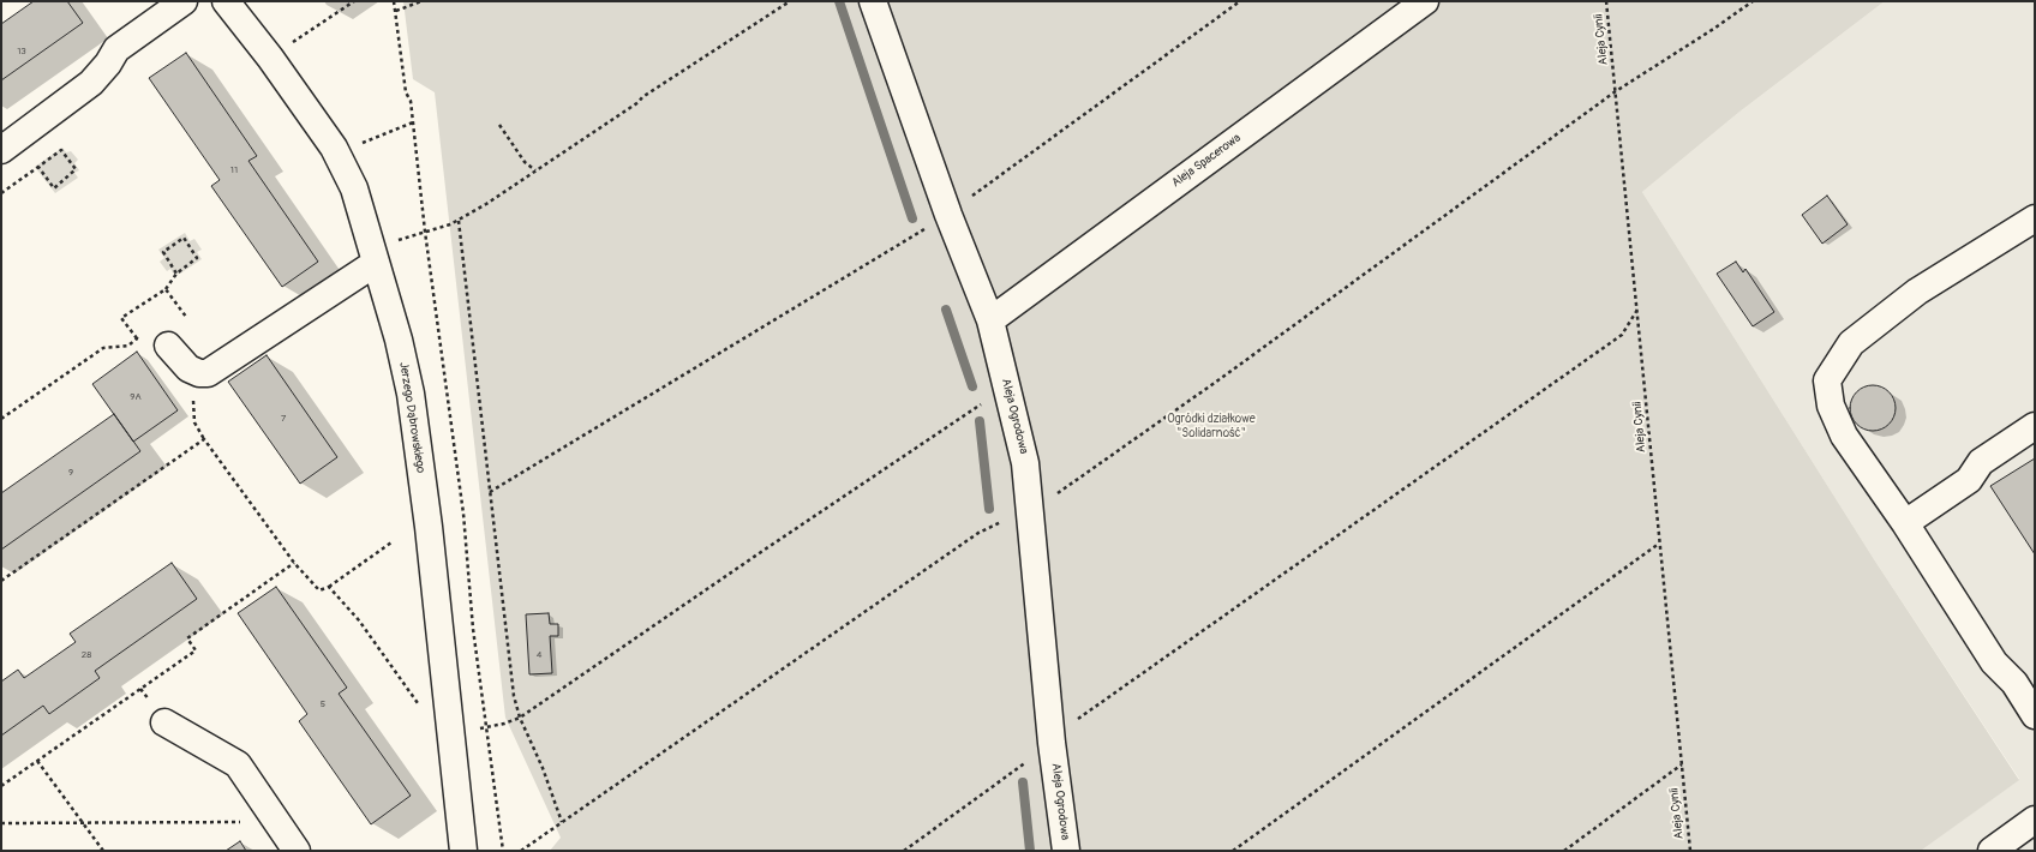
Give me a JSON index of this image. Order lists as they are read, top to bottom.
{
  "streets": {
    "street": ["Aleja Spacerowa", "Aleja Ogrodowa", "Jerzego Dąbrowskiego"],
    "path": ["Aleja Cynii"]
  },
  "crossings": [
    ["Aleja Spacerowa", "Aleja Ogrodowa"]
  ],
  "parks": ["Ogródki działkowe \"Solidarność\""],
  "house_numbers": [
    "13",
    "11",
    "9A",
    "7",
    "9",
    "28",
    "4",
    "5"
  ]
}
